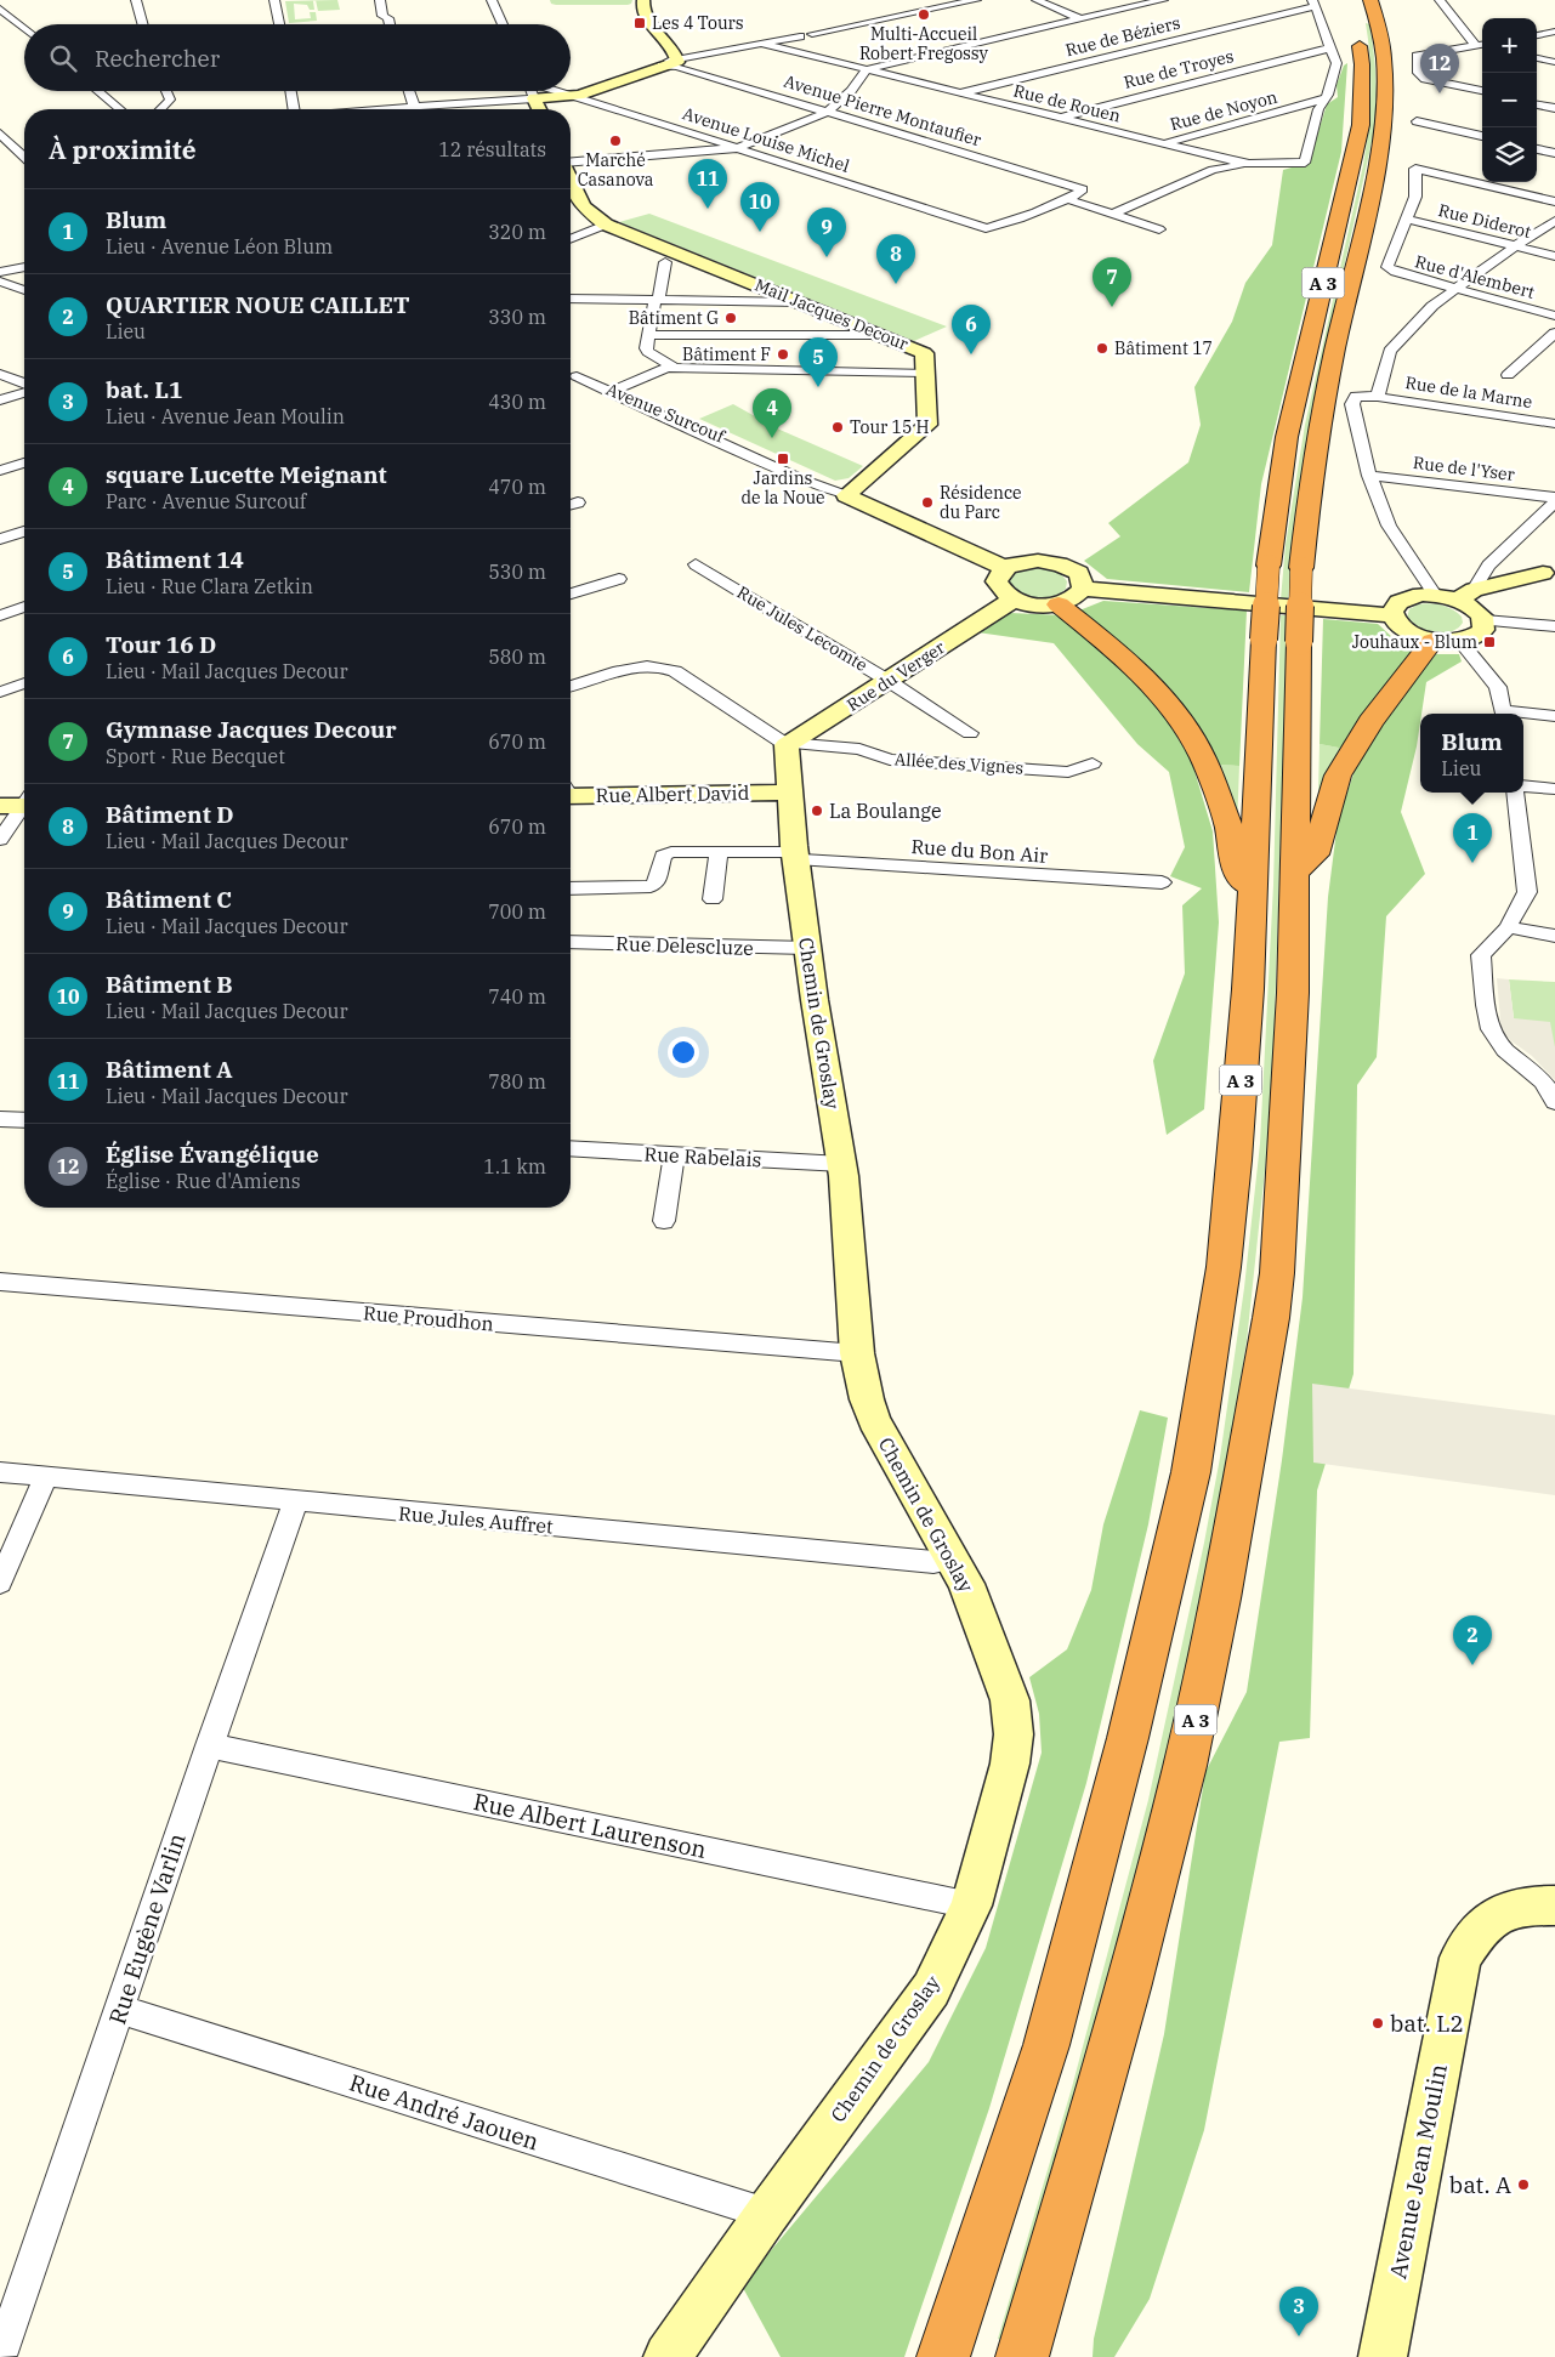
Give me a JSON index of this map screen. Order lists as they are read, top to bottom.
{
  "streets": {
    "highway": ["A 3"],
    "street": [
      "Rue de Béziers",
      "Rue de Troyes",
      "Rue de Rouen",
      "Avenue Pierre Montaufier",
      "Rue de Noyon",
      "Avenue Louise Michel",
      "Rue Diderot",
      "Rue d'Alembert",
      "Mail Jacques Decour",
      "Rue de la Marne",
      "Avenue Surcouf",
      "Rue de l'Yser",
      "Rue Jules Lecomte",
      "Rue du Verger",
      "Allée des Vignes",
      "Rue Albert David",
      "Rue du Bon Air",
      "Rue Delescluze",
      "Chemin de Groslay",
      "Rue Rabelais",
      "Rue Proudhon",
      "Rue Jules Auffret",
      "Rue Albert Laurenson",
      "Rue Eugène Varlin",
      "Rue André Jaouen",
      "Avenue Jean Moulin"
    ]
  },
  "crossings": [
    ["Rue de Béziers", "Rue de Rouen"],
    ["Rue de Troyes", "Rue de Rouen"],
    ["Rue de Rouen", "Rue de Noyon"],
    ["Avenue Pierre Montaufier", "Avenue Louise Michel"],
    ["Rue Diderot", "Rue d'Alembert"],
    ["Mail Jacques Decour", "Avenue Surcouf"],
    ["Rue Jules Lecomte", "Rue du Verger"],
    ["Rue du Verger", "Allée des Vignes"],
    ["Rue du Verger", "Chemin de Groslay"],
    ["Allée des Vignes", "Chemin de Groslay"],
    ["Rue Albert David", "Chemin de Groslay"],
    ["Rue du Bon Air", "Chemin de Groslay"],
    ["Rue Delescluze", "Chemin de Groslay"],
    ["Chemin de Groslay", "Rue Rabelais"],
    ["Chemin de Groslay", "Rue Proudhon"],
    ["Chemin de Groslay", "Rue Jules Auffret"],
    ["Chemin de Groslay", "Rue Albert Laurenson"],
    ["Chemin de Groslay", "Rue André Jaouen"],
    ["Rue Jules Auffret", "Rue Eugène Varlin"],
    ["Rue Albert Laurenson", "Rue Eugène Varlin"],
    ["Rue Eugène Varlin", "Rue André Jaouen"]
  ],
  "places": {
    "other": [
      "Multi-Accueil Robert Fregossy",
      "Marché Casanova",
      "Bâtiment G",
      "Bâtiment 17",
      "Bâtiment F",
      "Tour 15 H",
      "Résidence du Parc",
      "La Boulange",
      "bat. L2",
      "bat. A"
    ],
    "transit": ["Les 4 Tours", "Jardins de la Noue", "Jouhaux - Blum"]
  },
  "page": {
    "map_buttons": ["+", "−"],
    "search": "Rechercher",
    "pins": [
      "12",
      "11",
      "10",
      "9",
      "8",
      "7",
      "6",
      "5",
      "4",
      "1",
      "2",
      "3"
    ],
    "heading": ["À proximité", "12 résultats"],
    "list": [
      {
        "mark": "1",
        "name": "Blum",
        "note": "Lieu · Avenue Léon Blum",
        "value": "320 m"
      },
      {
        "mark": "2",
        "name": "QUARTIER NOUE CAILLET",
        "note": "Lieu",
        "value": "330 m"
      },
      {
        "mark": "3",
        "name": "bat. L1",
        "note": "Lieu · Avenue Jean Moulin",
        "value": "430 m"
      },
      {
        "mark": "4",
        "name": "square Lucette Meignant",
        "note": "Parc · Avenue Surcouf",
        "value": "470 m"
      },
      {
        "mark": "5",
        "name": "Bâtiment 14",
        "note": "Lieu · Rue Clara Zetkin",
        "value": "530 m"
      },
      {
        "mark": "6",
        "name": "Tour 16 D",
        "note": "Lieu · Mail Jacques Decour",
        "value": "580 m"
      },
      {
        "mark": "7",
        "name": "Gymnase Jacques Decour",
        "note": "Sport · Rue Becquet",
        "value": "670 m"
      },
      {
        "mark": "8",
        "name": "Bâtiment D",
        "note": "Lieu · Mail Jacques Decour",
        "value": "670 m"
      },
      {
        "mark": "9",
        "name": "Bâtiment C",
        "note": "Lieu · Mail Jacques Decour",
        "value": "700 m"
      },
      {
        "mark": "10",
        "name": "Bâtiment B",
        "note": "Lieu · Mail Jacques Decour",
        "value": "740 m"
      },
      {
        "mark": "11",
        "name": "Bâtiment A",
        "note": "Lieu · Mail Jacques Decour",
        "value": "780 m"
      },
      {
        "mark": "12",
        "name": "Église Évangélique",
        "note": "Église · Rue d'Amiens",
        "value": "1.1 km"
      }
    ],
    "popup": ["Blum", "Lieu"]
  }
}
